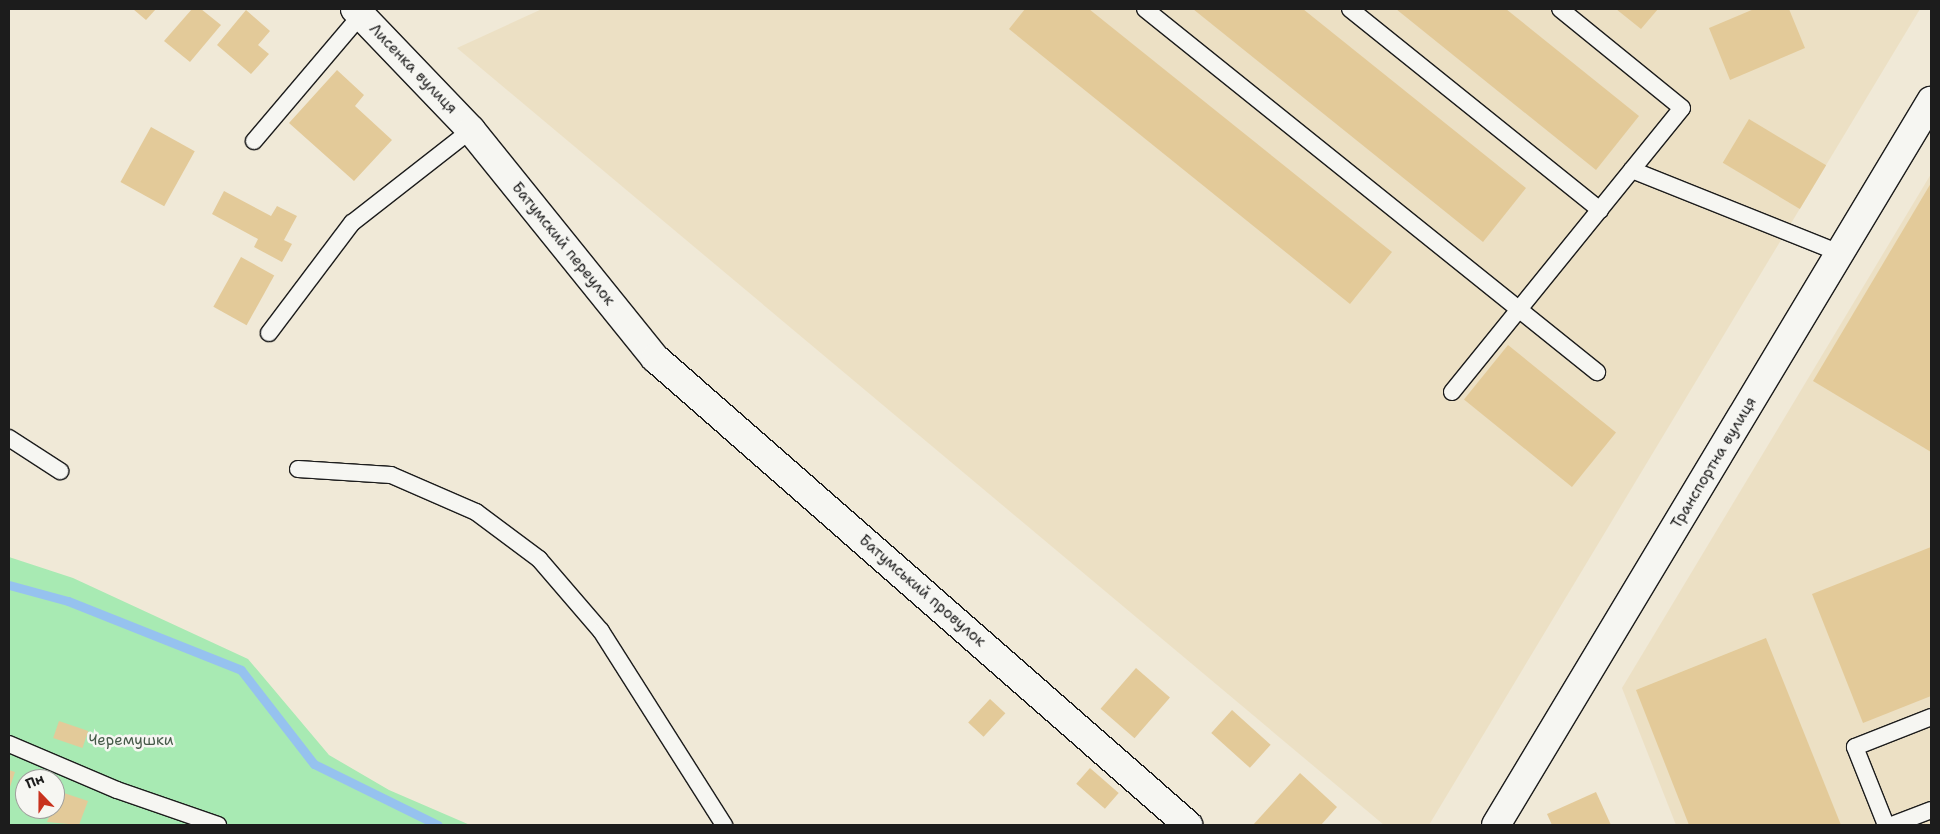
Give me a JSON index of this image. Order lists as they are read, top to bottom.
{
  "streets": {
    "street": [
      "Лисенка вулиця",
      "Батумский переулок",
      "Транспортна вулиця",
      "Батумський провулок"
    ]
  },
  "crossings": [
    ["Лисенка вулиця", "Батумский переулок"],
    ["Батумский переулок", "Батумський провулок"]
  ],
  "parks": ["Черемушки"],
  "north": "top"
}
